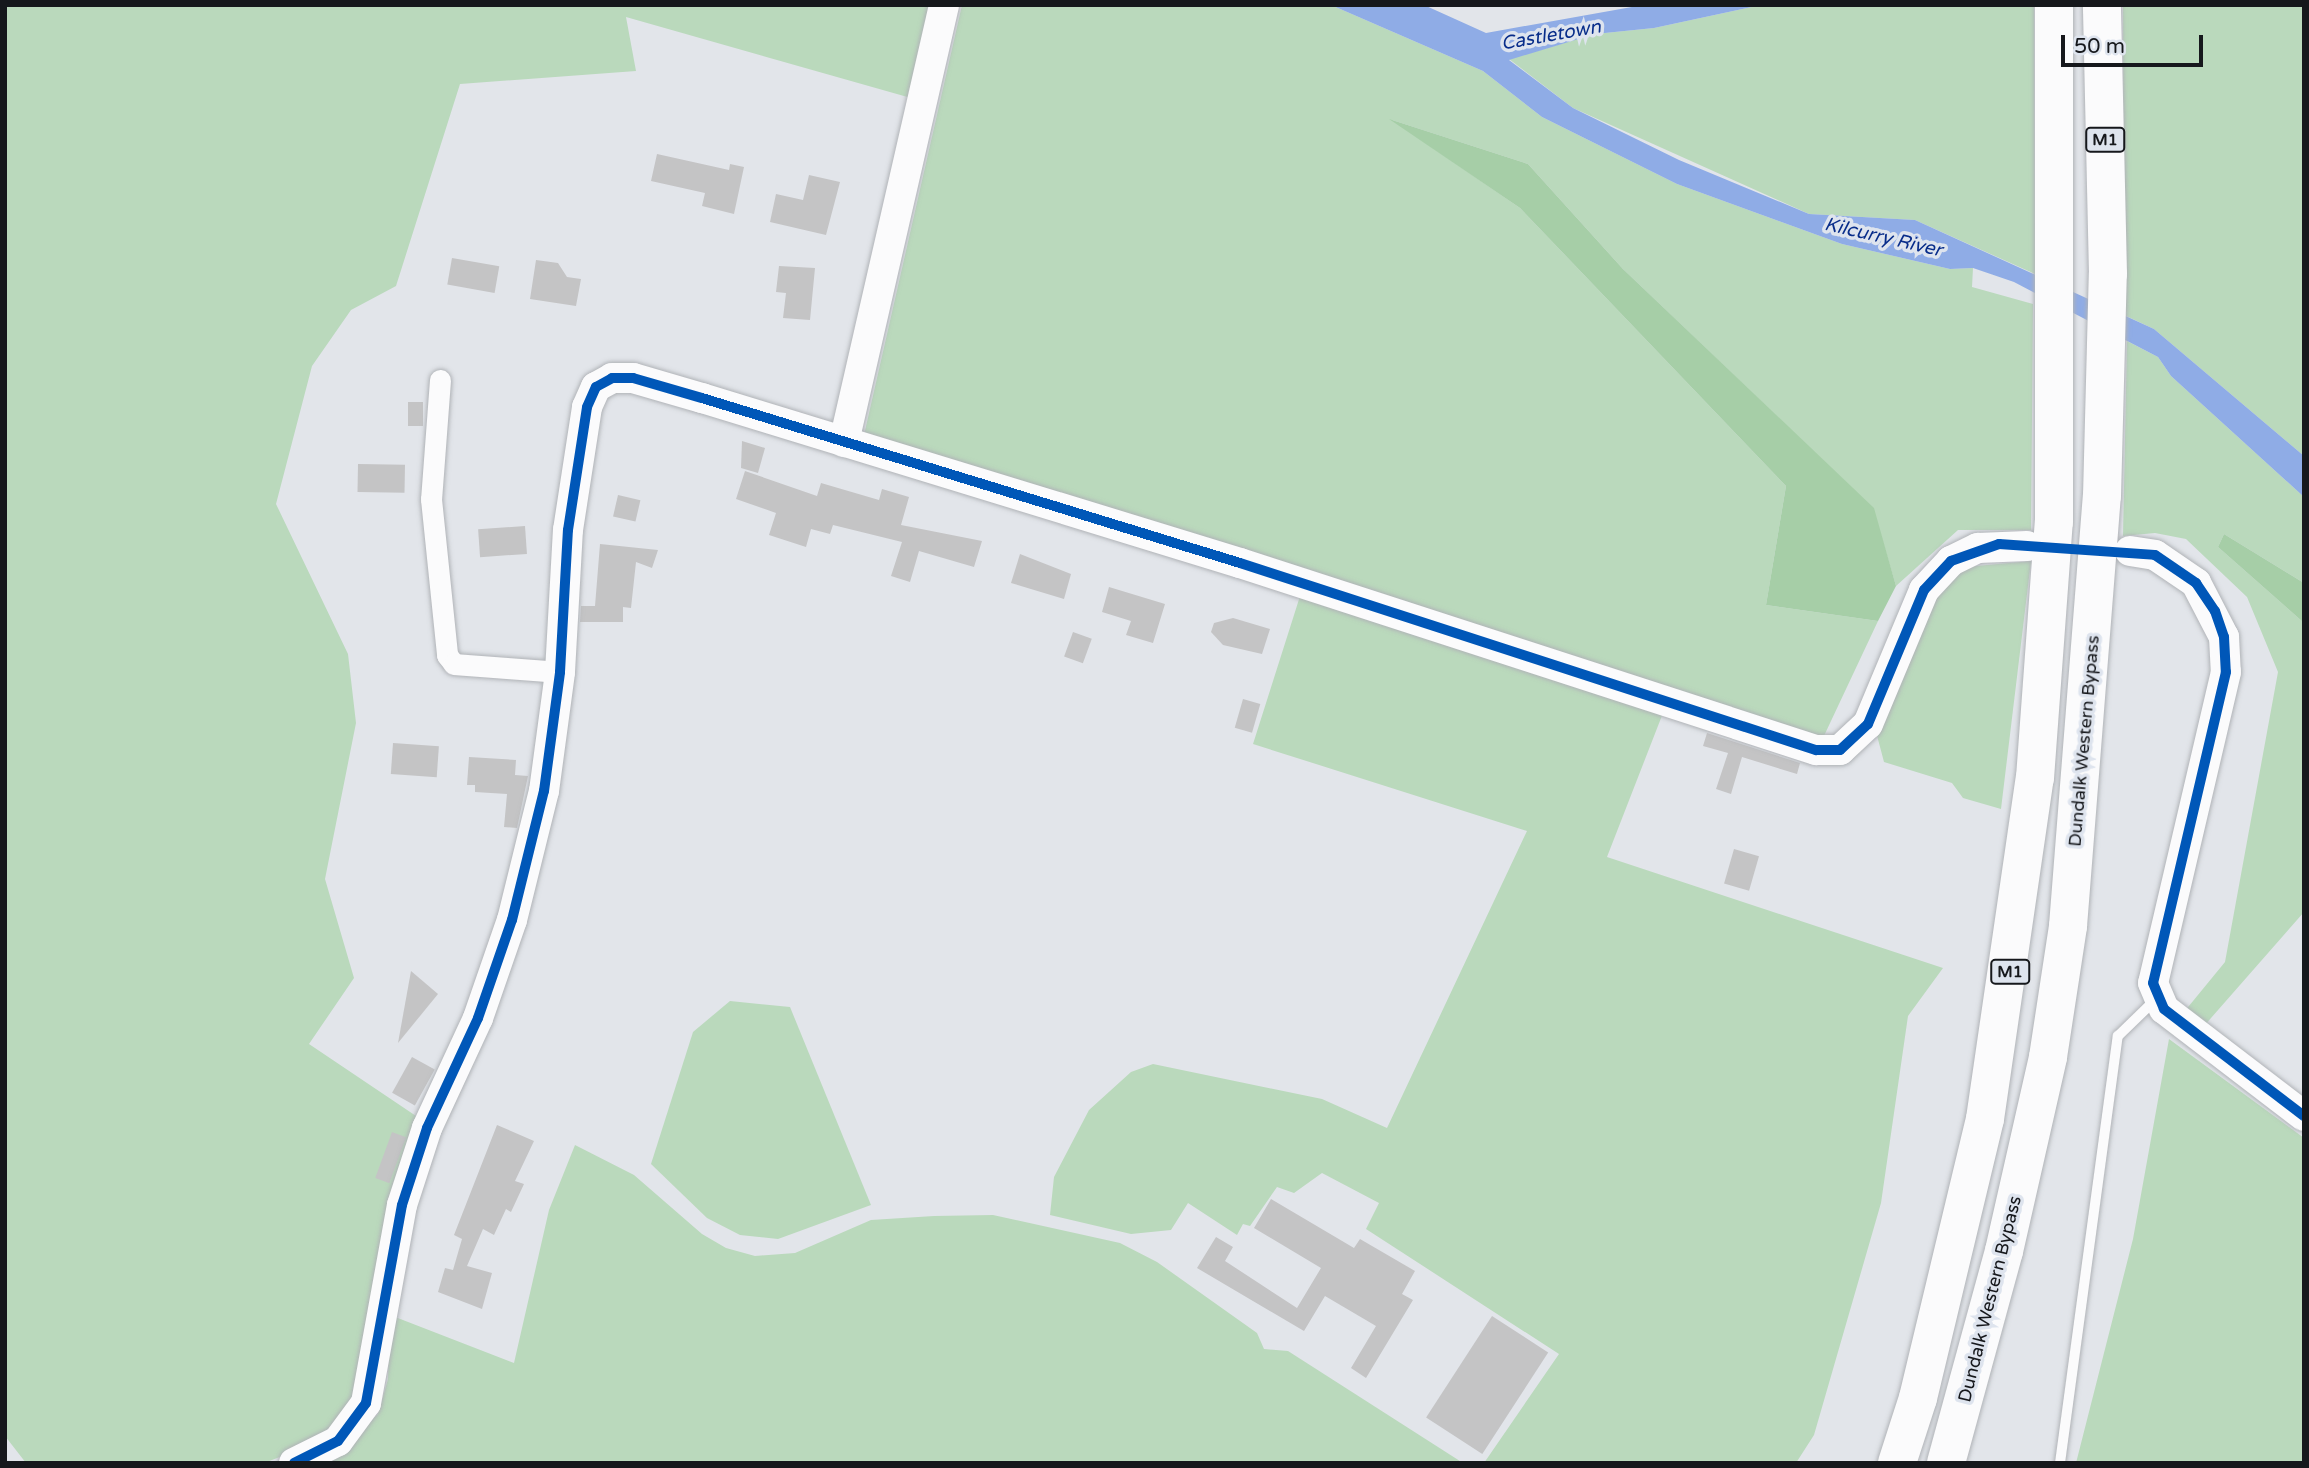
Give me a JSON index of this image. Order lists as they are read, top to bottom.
{
  "streets": {
    "highway": ["M1", "Dundalk Western Bypass"]
  },
  "water": ["Castletown", "Kilcurry River"],
  "scale_bar": "50 m"
}
